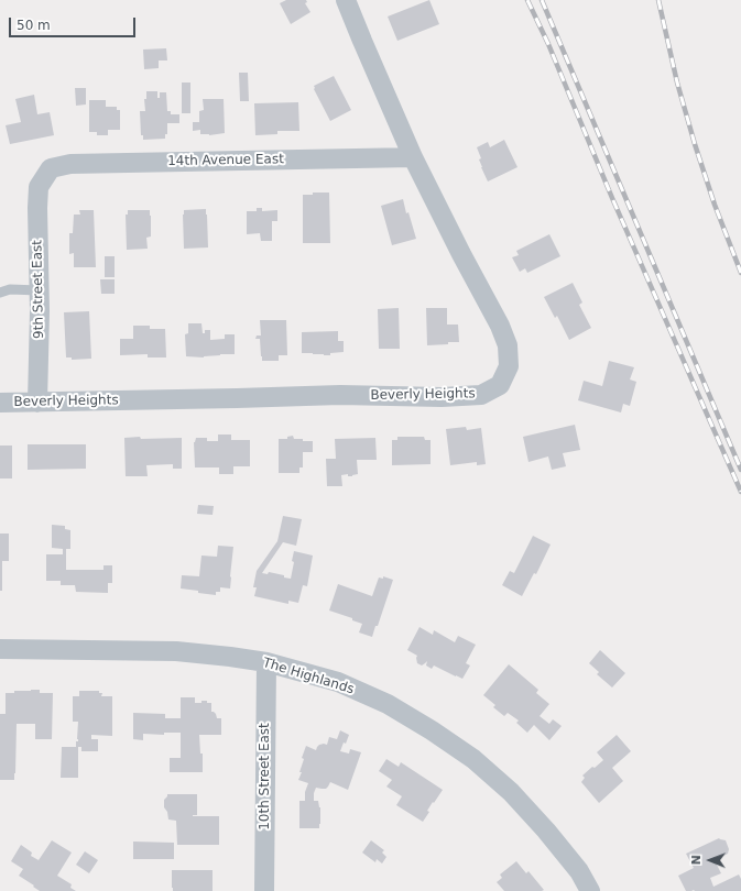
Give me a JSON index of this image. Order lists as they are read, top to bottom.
{
  "streets": {
    "street": [
      "14th Avenue East",
      "9th Street East",
      "Beverly Heights",
      "The Highlands",
      "10th Street East"
    ]
  },
  "crossings": [
    ["14th Avenue East", "9th Street East"],
    ["14th Avenue East", "Beverly Heights"],
    ["9th Street East", "Beverly Heights"],
    ["The Highlands", "10th Street East"]
  ],
  "scale_bar": "50 m",
  "north": "left"
}
